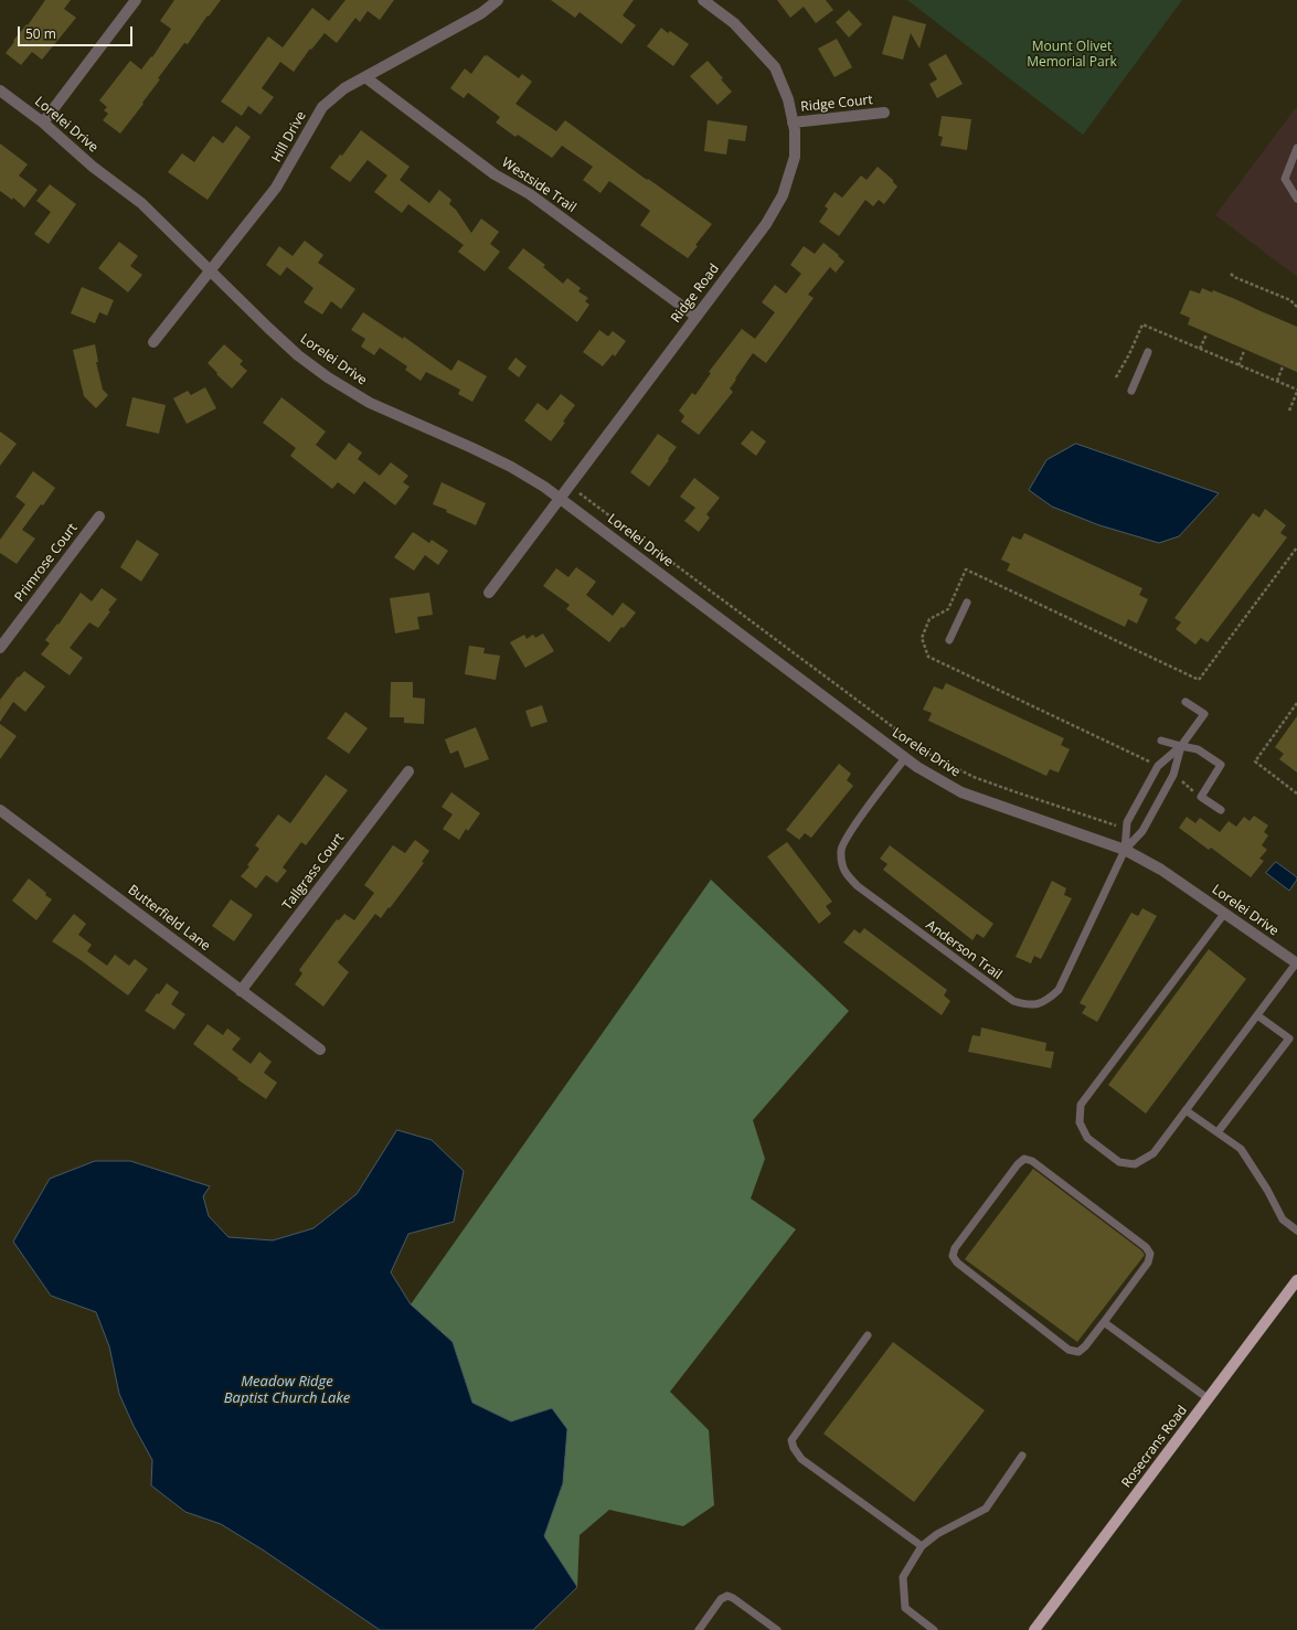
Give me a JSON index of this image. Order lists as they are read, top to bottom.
{
  "streets": {
    "main road": ["Rosecrans Road"],
    "street": [
      "Ridge Court",
      "Lorelei Drive",
      "Hill Drive",
      "Westside Trail",
      "Ridge Road",
      "Primrose Court",
      "Tallgrass Court",
      "Butterfield Lane"
    ],
    "lane": ["Anderson Trail"]
  },
  "crossings": [
    ["Ridge Court", "Ridge Road"],
    ["Lorelei Drive", "Hill Drive"],
    ["Lorelei Drive", "Ridge Road"],
    ["Lorelei Drive", "Anderson Trail"],
    ["Hill Drive", "Westside Trail"],
    ["Westside Trail", "Ridge Road"],
    ["Tallgrass Court", "Butterfield Lane"]
  ],
  "water": ["Meadow Ridge Baptist Church Lake"],
  "parks": ["Mount Olivet Memorial Park"],
  "scale_bar": "50 m"
}
